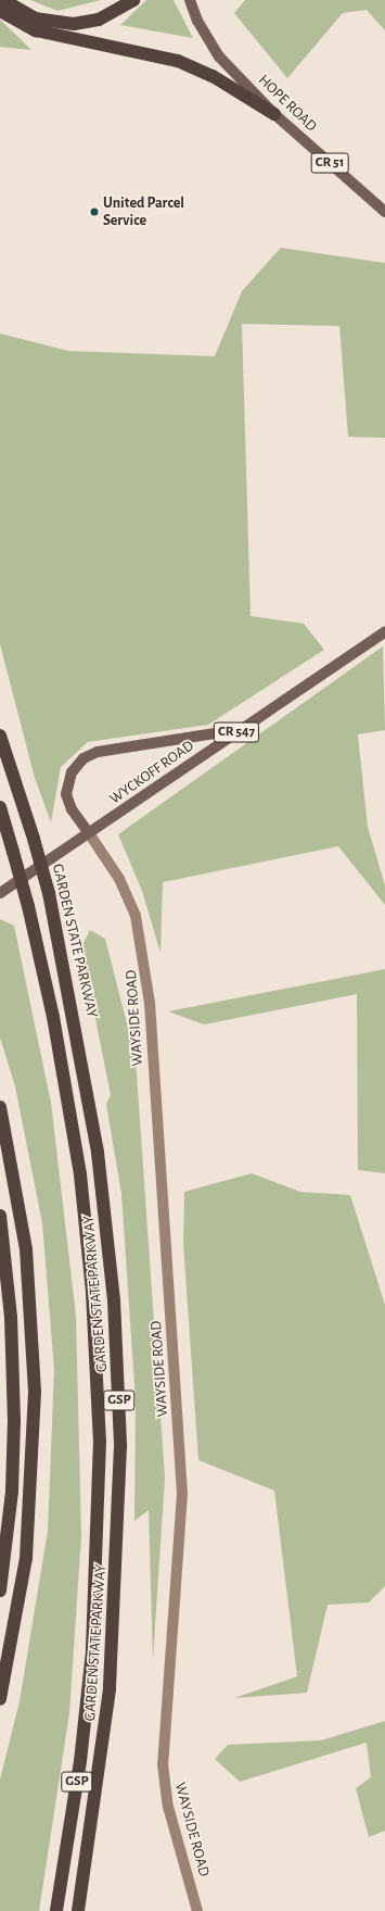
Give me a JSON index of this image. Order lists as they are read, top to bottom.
{
  "streets": {
    "highway": ["GARDEN STATE PARKWAY", "GSP"],
    "main road": [
      "HOPE ROAD",
      "CR 51",
      "CR 547",
      "WYCKOFF ROAD"
    ],
    "street": ["WAYSIDE ROAD"]
  },
  "crossings": [
    ["WYCKOFF ROAD", "WAYSIDE ROAD"]
  ],
  "places": ["United Parcel Service"]
}
